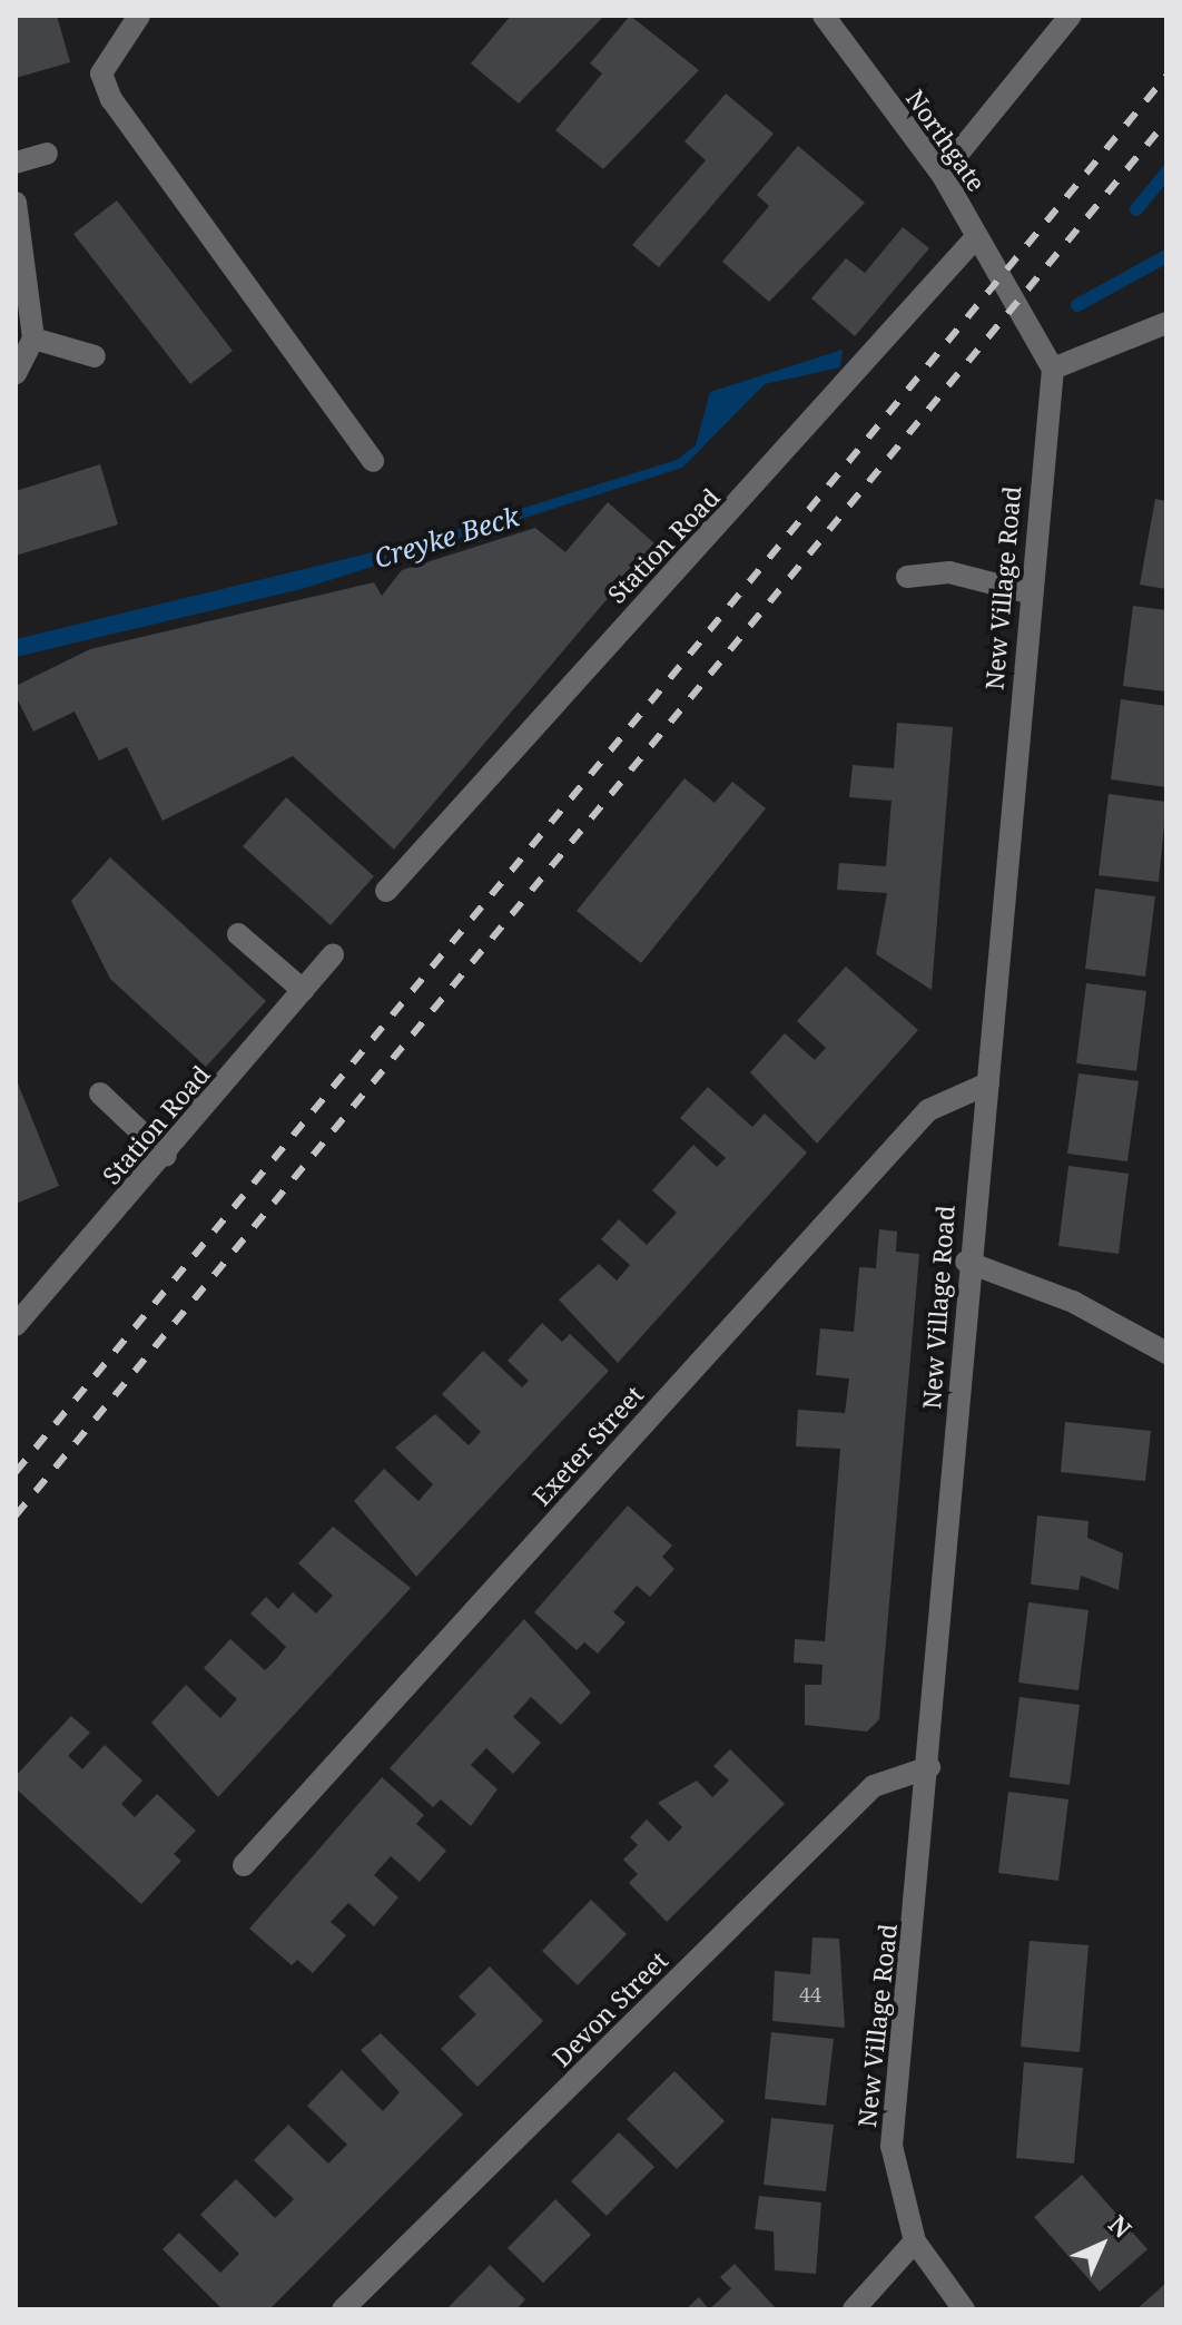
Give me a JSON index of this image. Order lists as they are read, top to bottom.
{
  "streets": {
    "street": [
      "Northgate",
      "Station Road",
      "New Village Road",
      "Exeter Street",
      "Devon Street"
    ]
  },
  "crossings": [
    ["Northgate", "Station Road"],
    ["Northgate", "New Village Road"],
    ["New Village Road", "Exeter Street"],
    ["New Village Road", "Devon Street"]
  ],
  "water": ["Creyke Beck"],
  "house_numbers": ["44"],
  "north": "top right"
}
